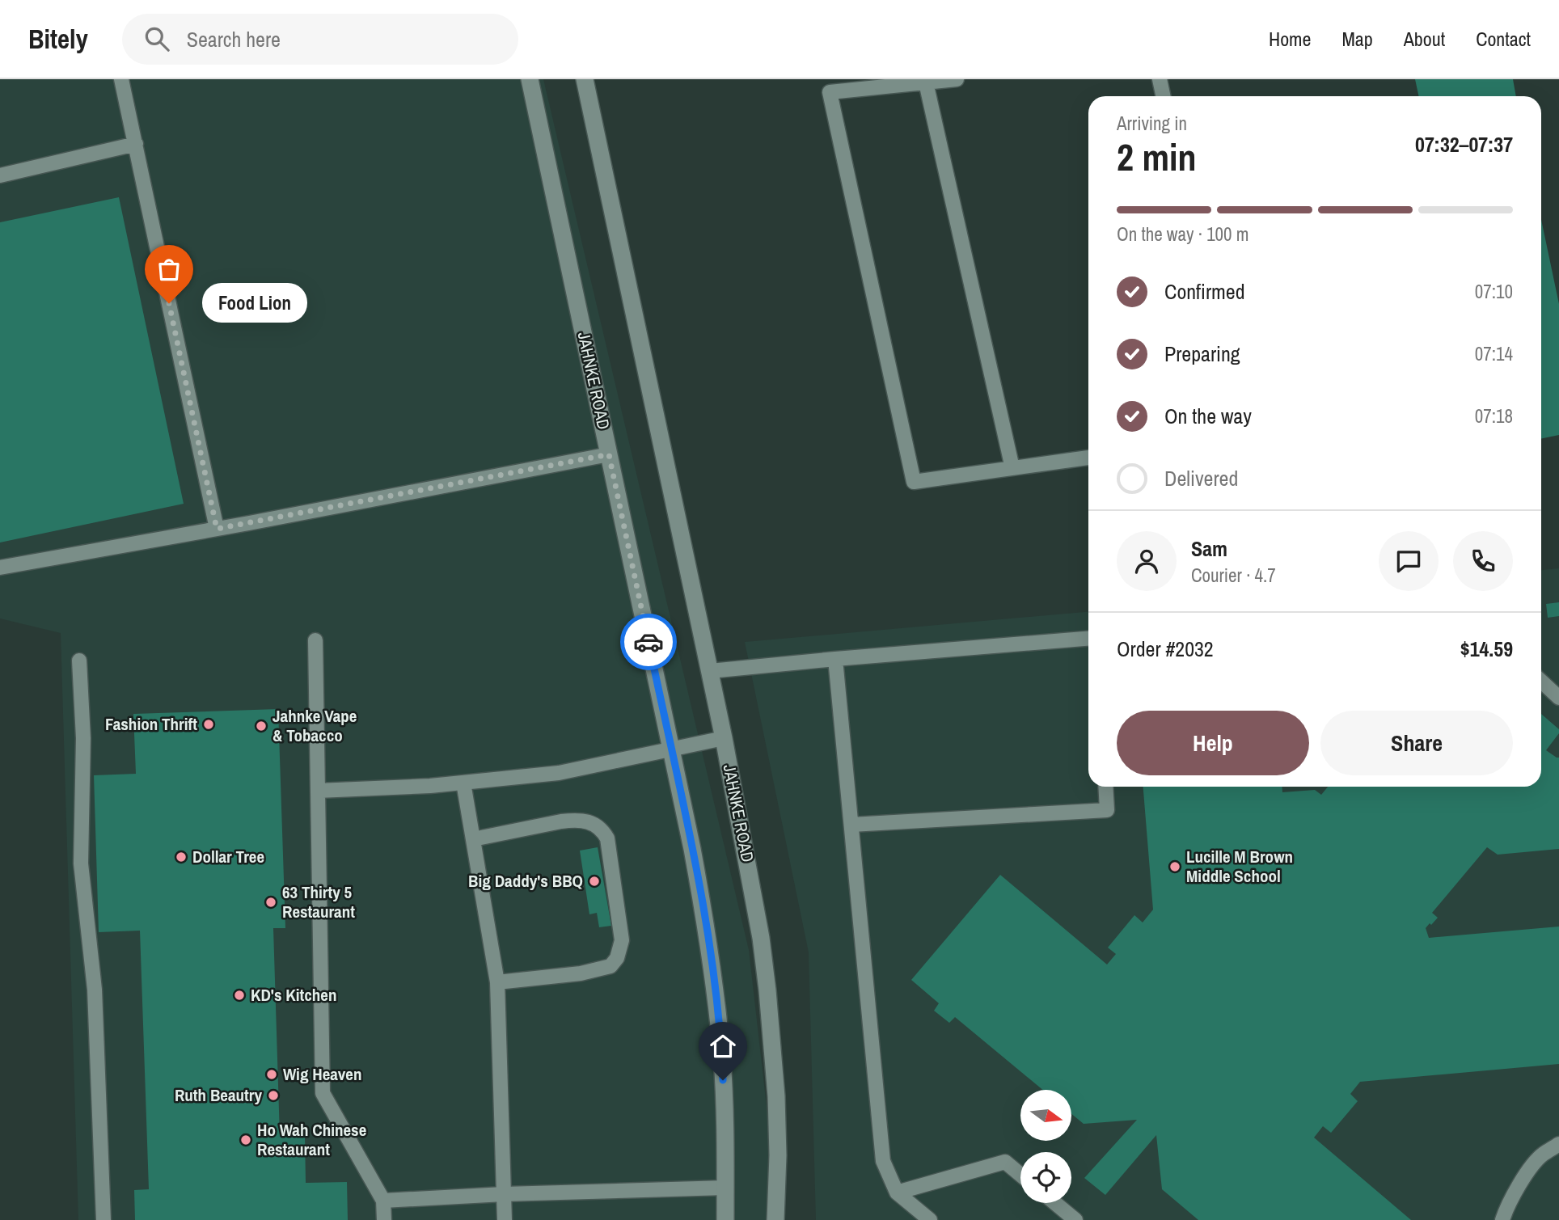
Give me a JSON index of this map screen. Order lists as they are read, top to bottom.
{
  "streets": {
    "main road": ["JAHNKE ROAD"]
  },
  "places": [
    "Food Lion",
    "Fashion Thrift",
    "Jahnke Vape & Tobacco",
    "Dollar Tree",
    "Lucille M Brown Middle School",
    "Big Daddy's BBQ",
    "63 Thirty 5 Restaurant",
    "KD's Kitchen",
    "Wig Heaven",
    "Ruth Beautry",
    "Ho Wah Chinese Restaurant"
  ],
  "north": "right",
  "page": {
    "header": "Bitely",
    "search": "Search here",
    "nav": [
      "Home",
      "Map",
      "About",
      "Contact"
    ],
    "heading": ["2 min", "Arriving in", "07:32–07:37"],
    "panel": [
      "Sam",
      "Courier · 4.7",
      "Order #2032",
      "$14.59"
    ],
    "bar": "On the way · 100 m",
    "list": [
      ["Confirmed", "07:10"],
      ["Preparing", "07:14"],
      ["On the way", "07:18"],
      "Delivered"
    ],
    "bubble": "Food Lion",
    "buttons": ["Help", "Share"]
  }
}
